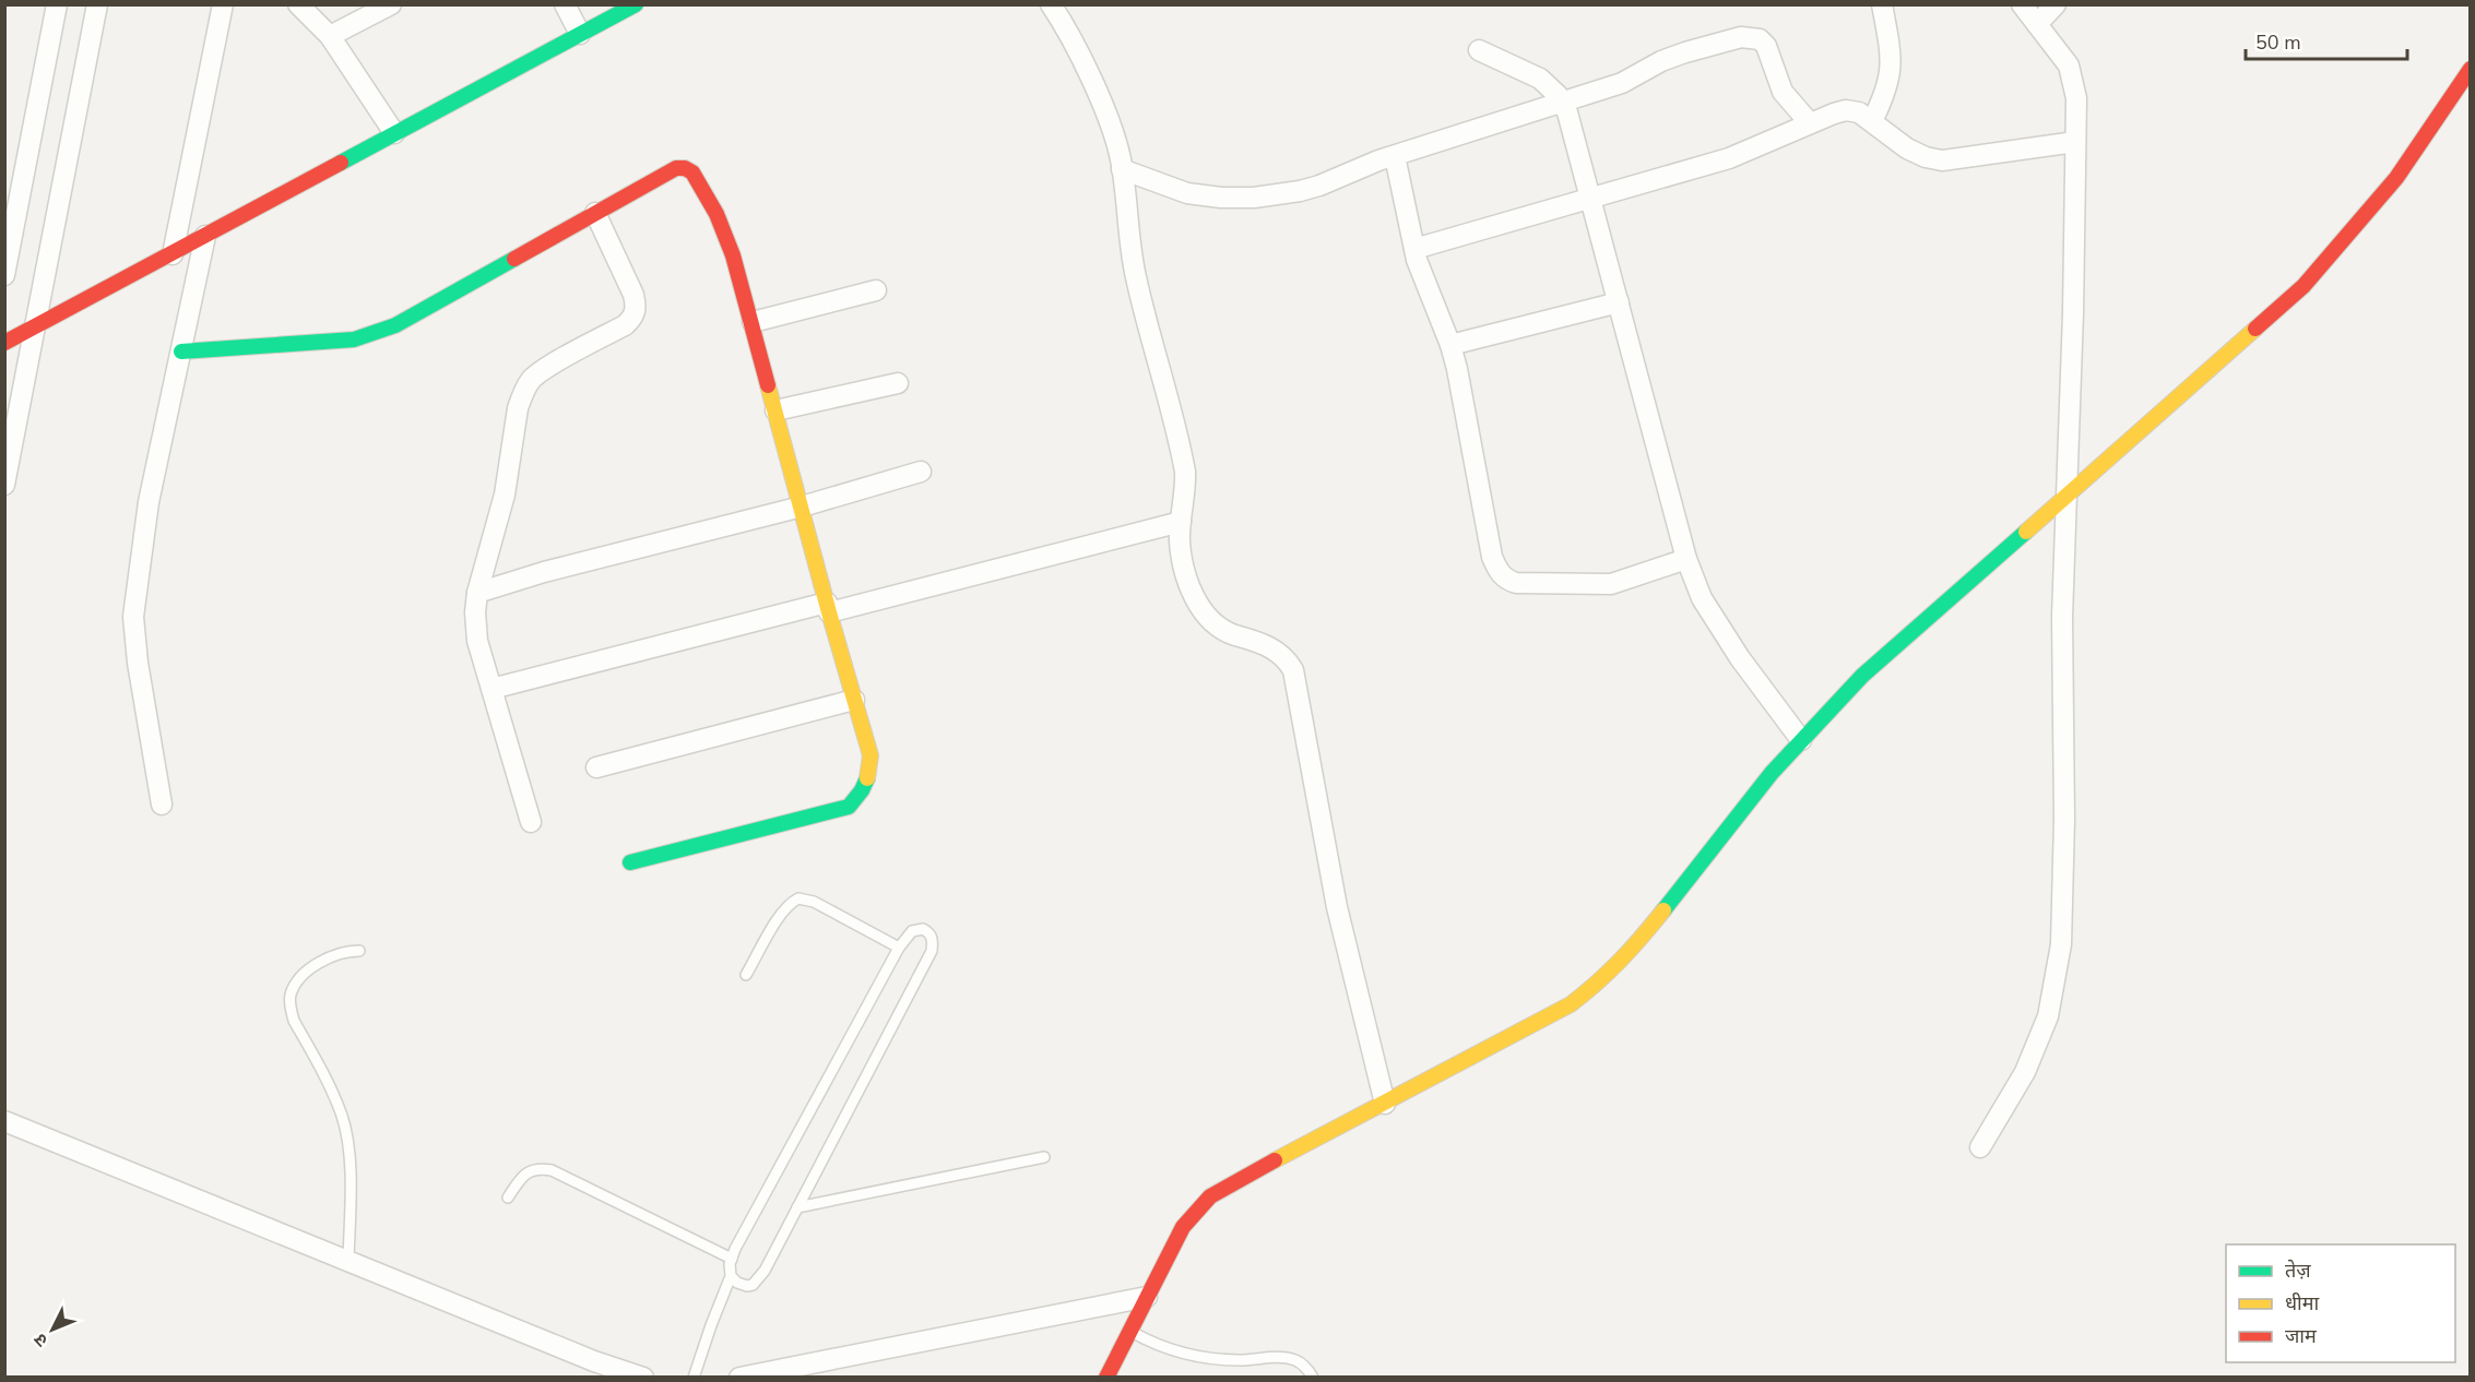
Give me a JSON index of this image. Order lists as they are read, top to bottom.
{
  "legend": ["तेज़", "धीमा", "जाम"],
  "scale_bar": "50 m",
  "north": "bottom left"
}
